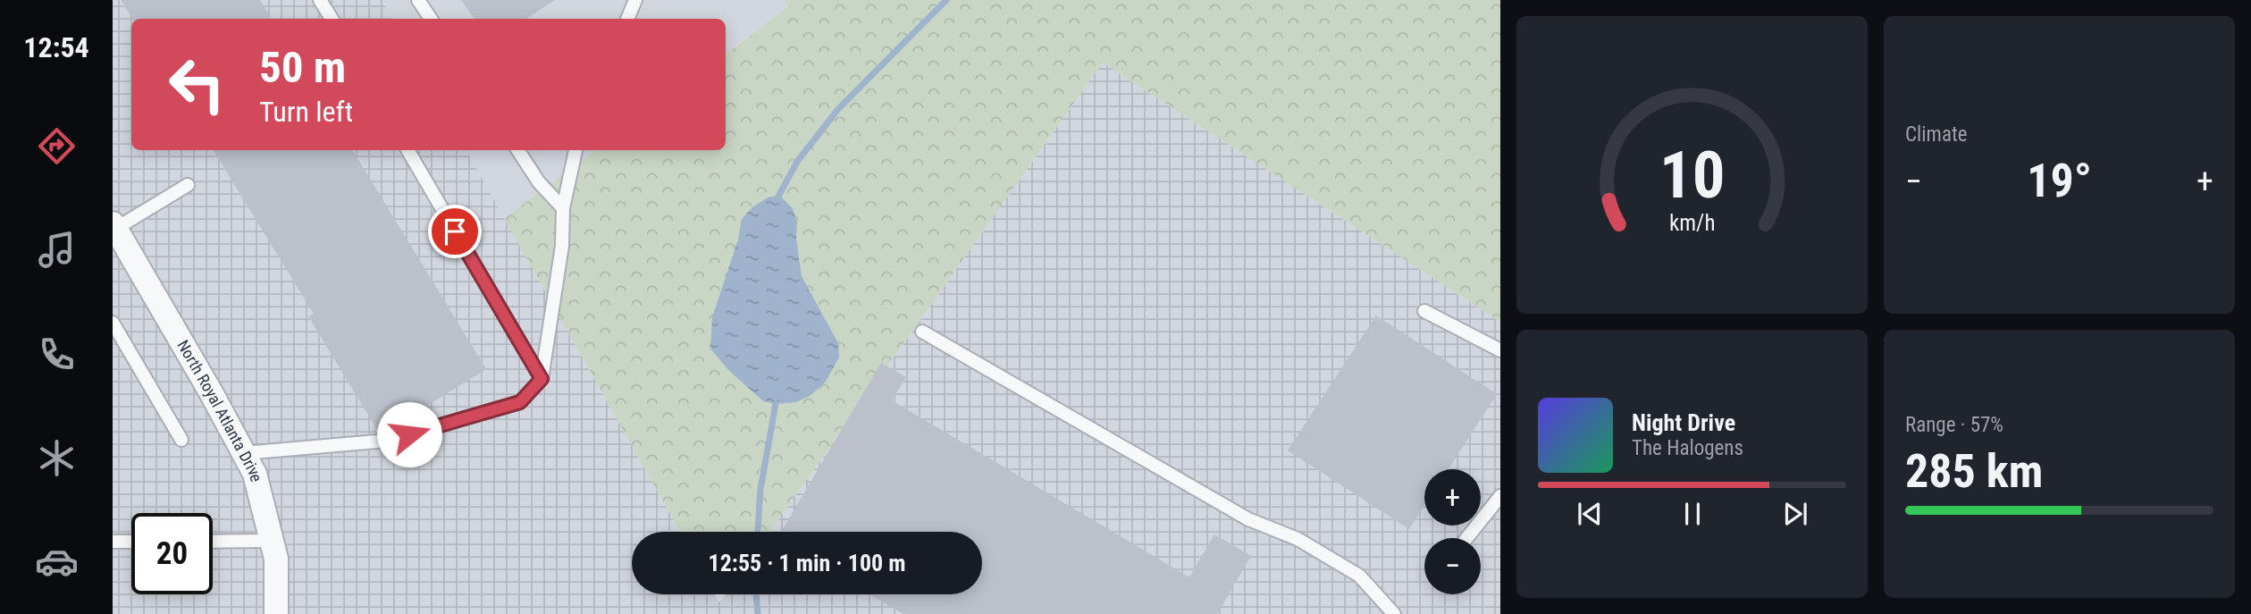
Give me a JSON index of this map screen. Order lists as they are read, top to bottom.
{
  "streets": {
    "street": ["North Royal Atlanta Drive"]
  },
  "page": {
    "tabs": "12:54",
    "tile": [
      "Climate",
      ["Range · 57%", "285 km"]
    ],
    "turn": ["50 m", "Turn left"],
    "heat": ["−", "19°", "+"],
    "song": ["Night Drive", "The Halogens"],
    "map_buttons": ["+", "−"],
    "limit": "20",
    "trip": "12:55 · 1 min · 100 m",
    "gauge": ["10", "km/h"]
  }
}
